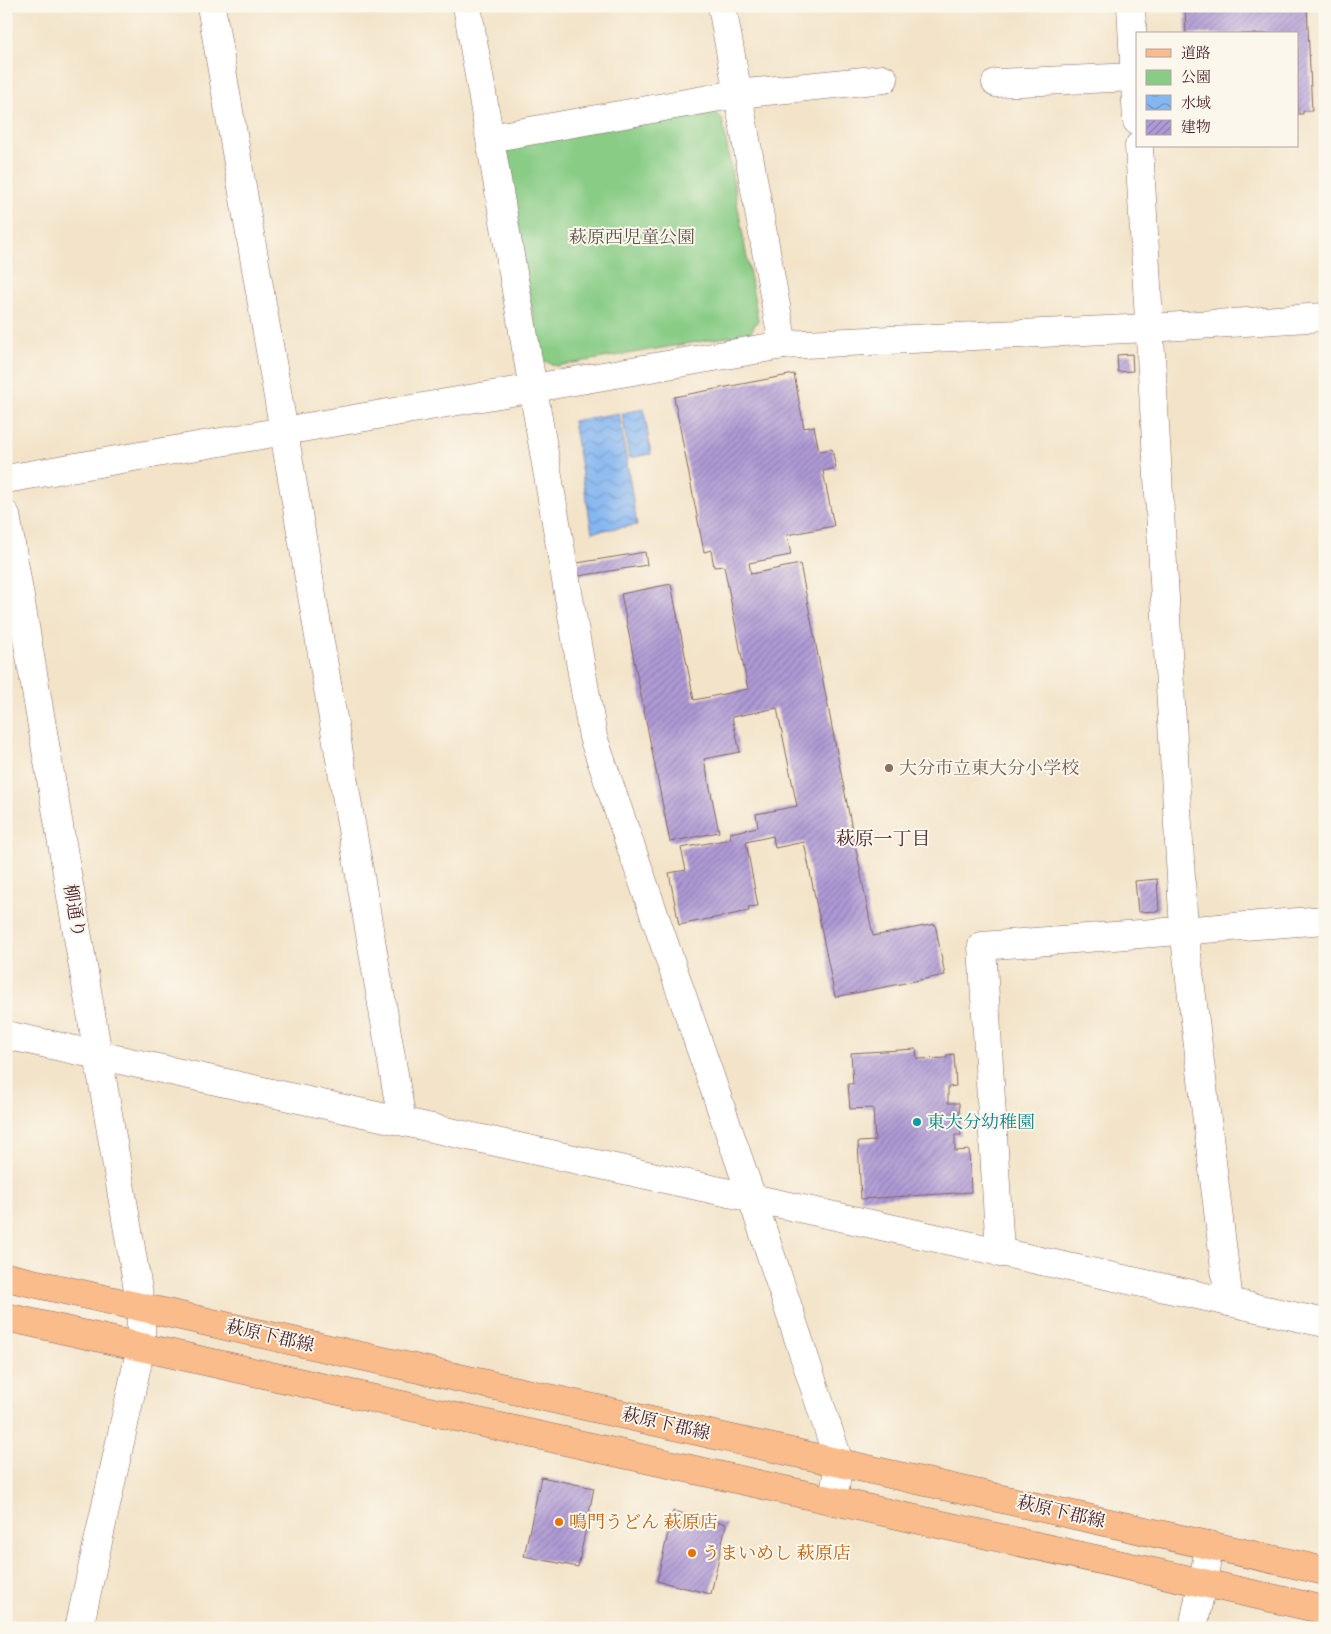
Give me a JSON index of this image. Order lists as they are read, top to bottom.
{
  "streets": {
    "main road": ["萩原下郡線"],
    "street": ["柳通り"]
  },
  "crossings": [
    ["柳通り", "萩原下郡線"]
  ],
  "districts": ["萩原一丁目"],
  "parks": ["萩原西児童公園"],
  "places": [
    "大分市立東大分小学校",
    "東大分幼稚園",
    "鳴門うどん 萩原店",
    "うまいめし 萩原店"
  ],
  "legend": [
    "道路",
    "公園",
    "水域",
    "建物"
  ]
}
